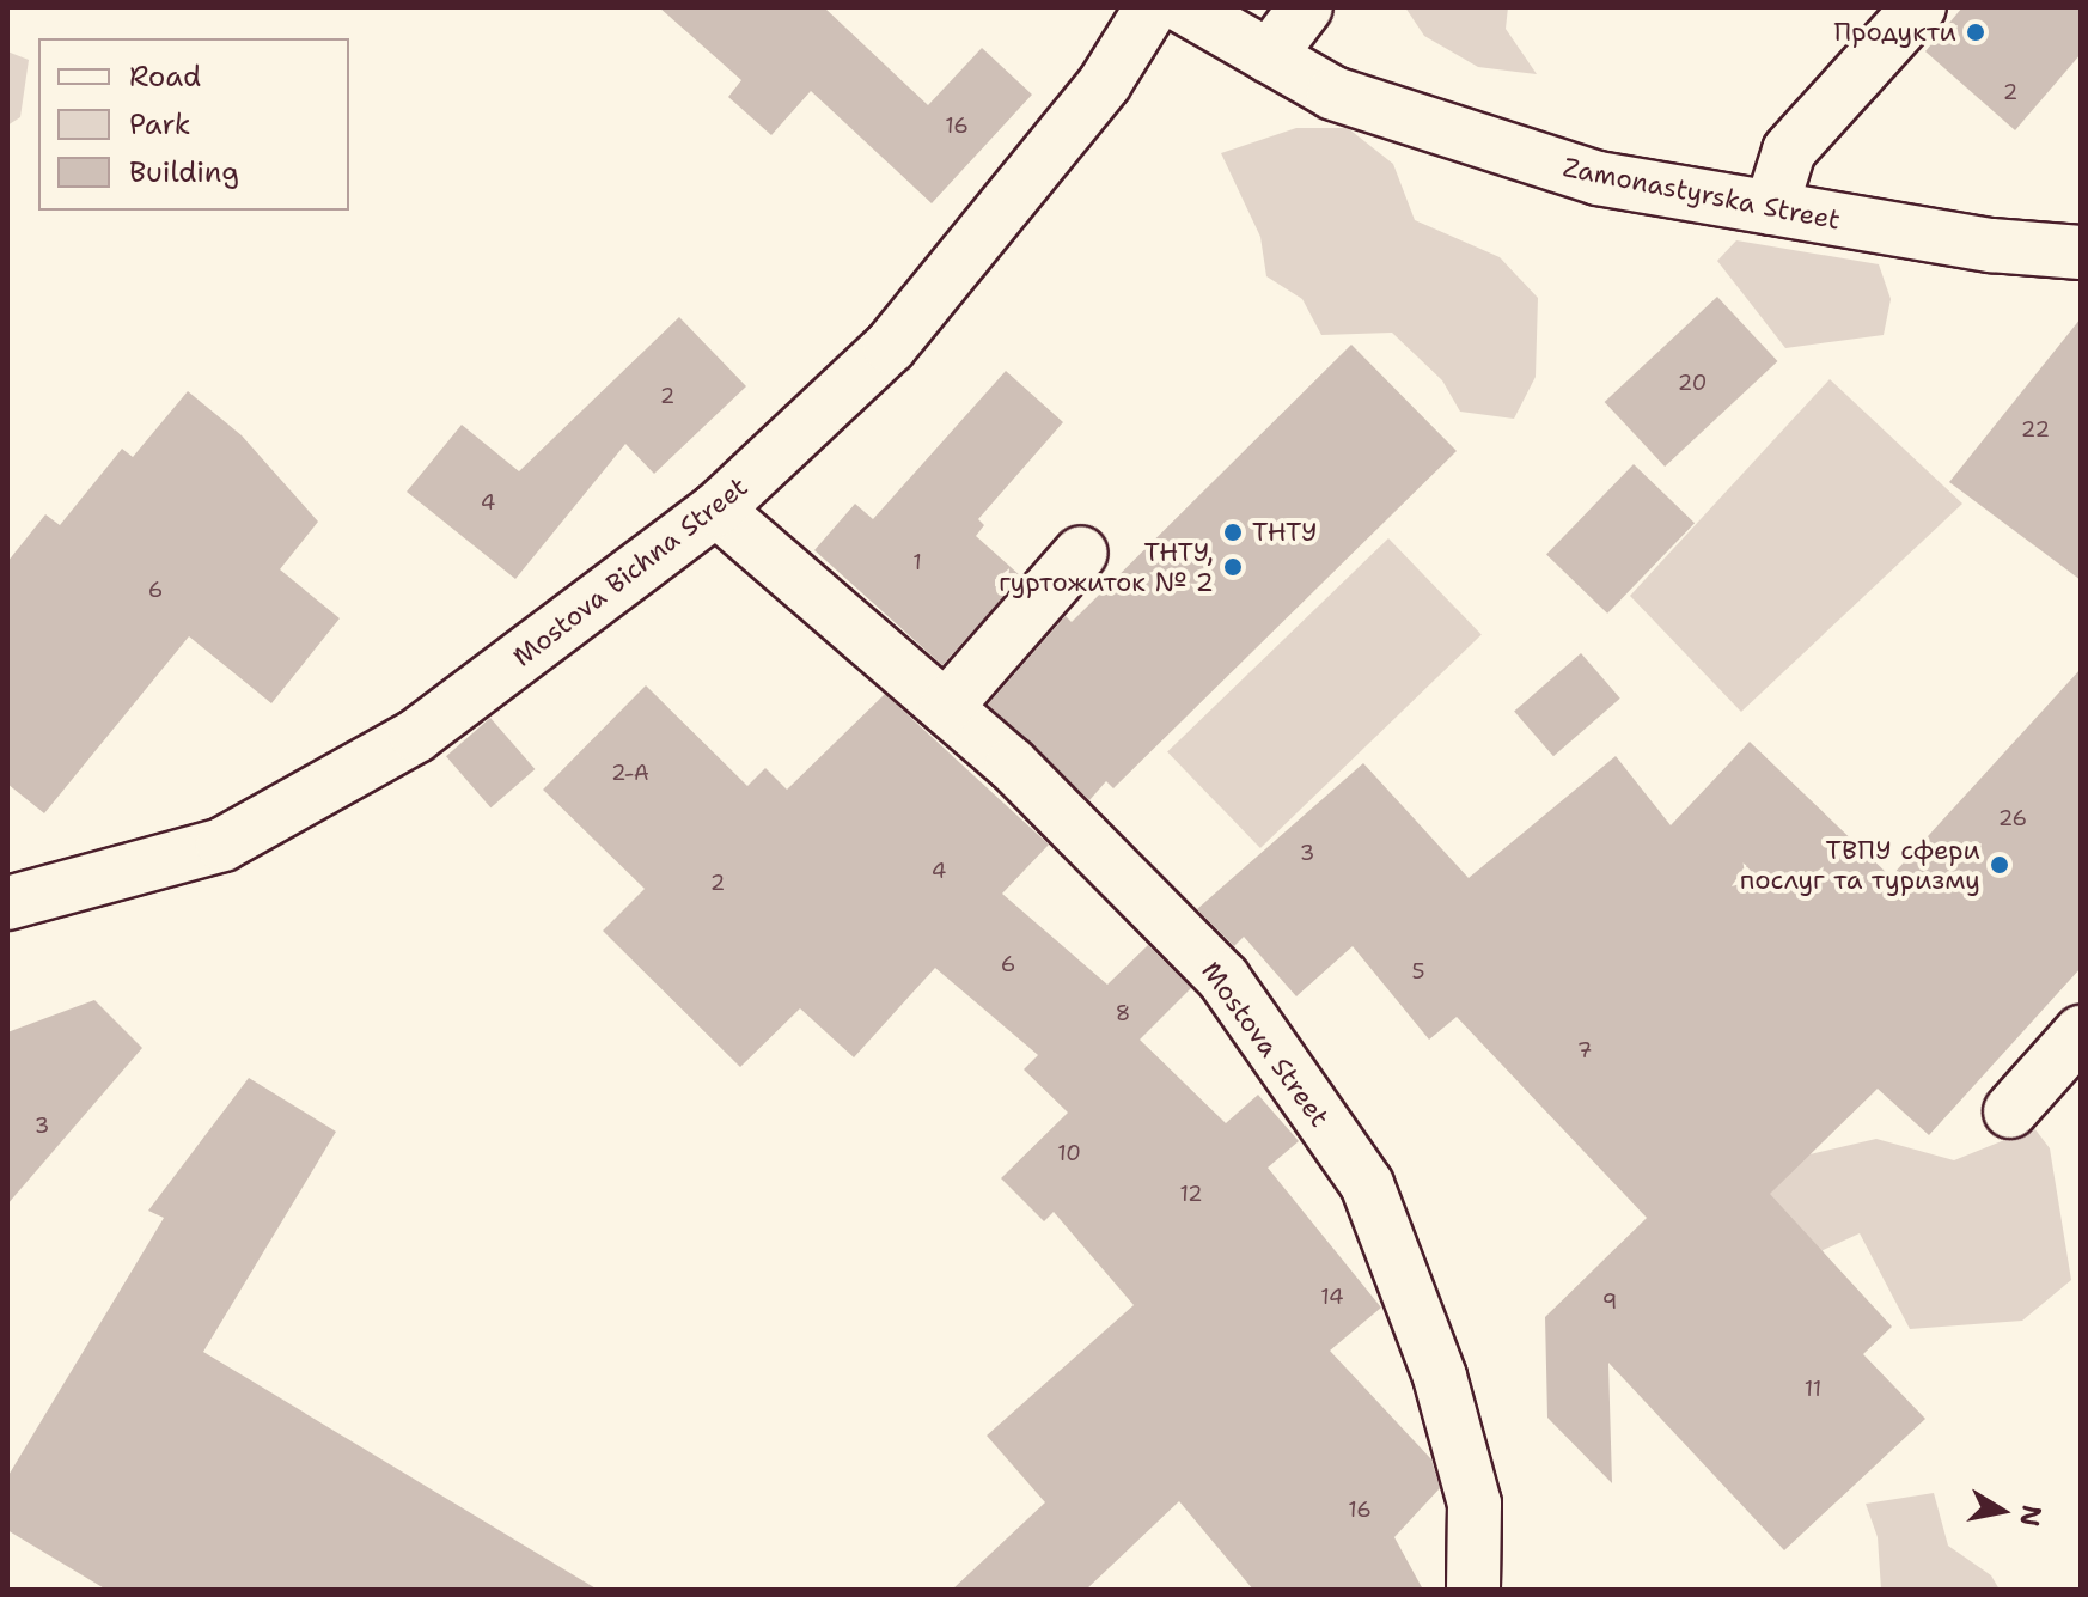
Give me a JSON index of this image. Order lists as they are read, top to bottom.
{
  "streets": {
    "street": ["Zamonastyrska Street", "Mostova Bichna Street", "Mostova Street"]
  },
  "crossings": [
    ["Mostova Bichna Street", "Mostova Street"]
  ],
  "places": [
    "Продукти",
    "ТНТУ",
    "ТНТУ, гуртожиток № 2",
    "ТВПУ сфери послуг та туризму"
  ],
  "house_numbers": [
    "2",
    "16",
    "20",
    "2",
    "22",
    "4",
    "1",
    "6",
    "2-А",
    "26",
    "3",
    "4",
    "2",
    "6",
    "5",
    "8",
    "7",
    "3",
    "10",
    "12",
    "14",
    "9",
    "11",
    "16"
  ],
  "legend": ["Road", "Park", "Building"],
  "north": "right"
}
